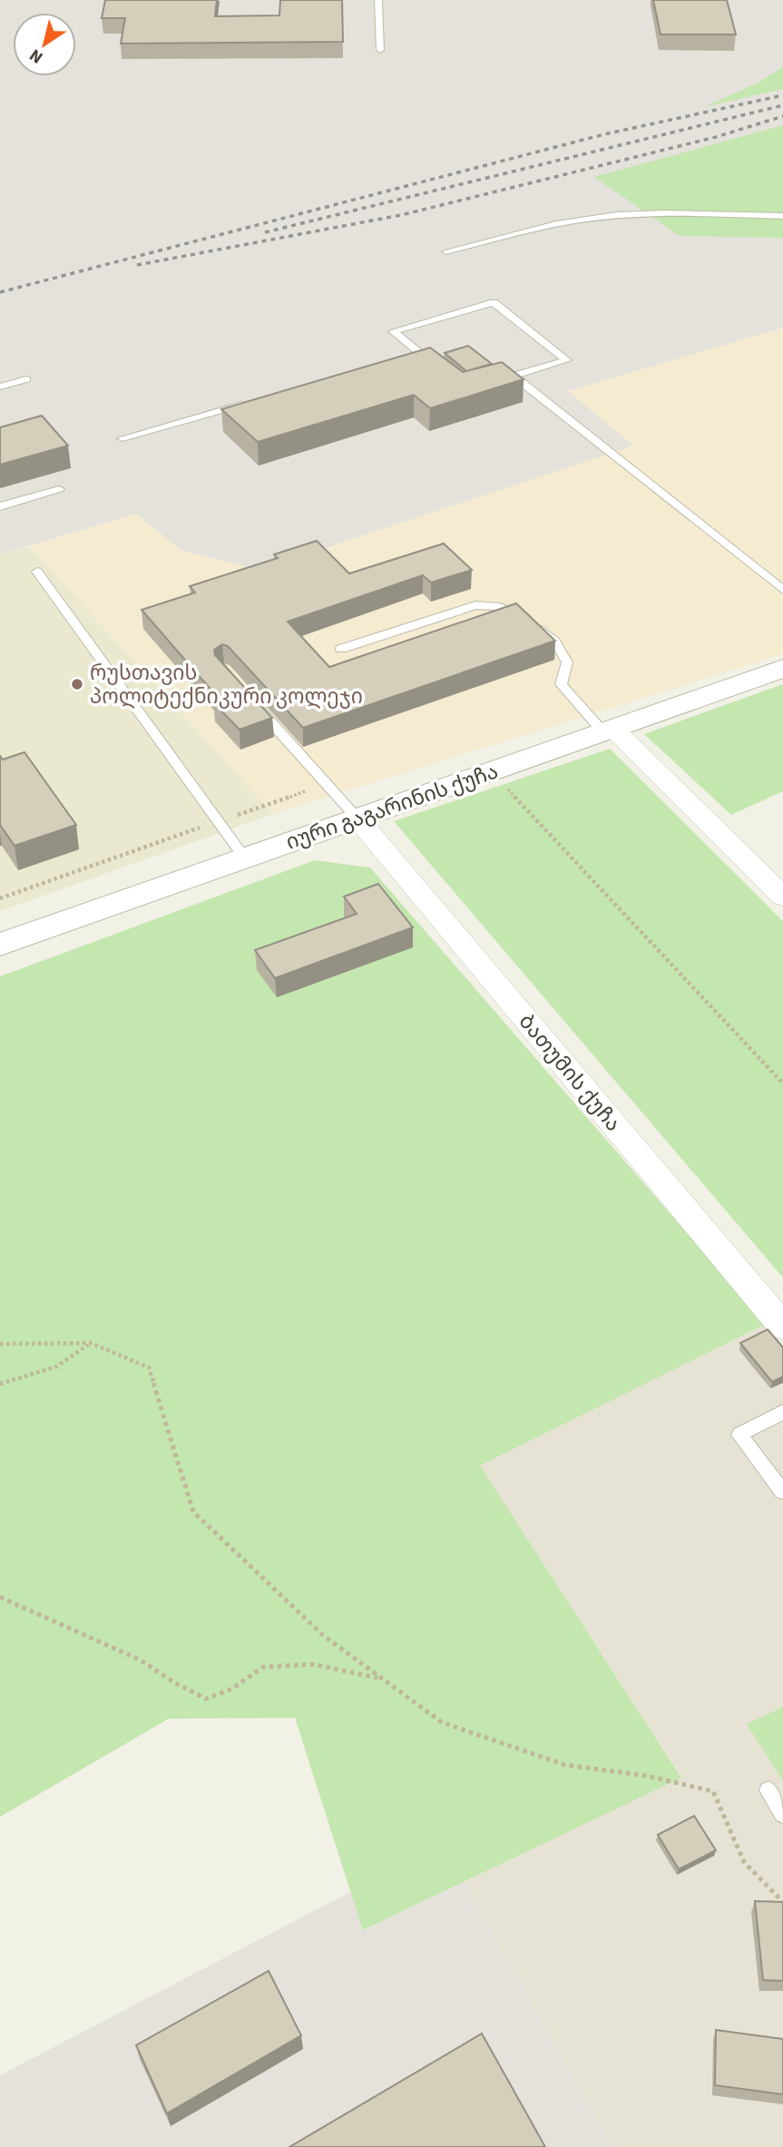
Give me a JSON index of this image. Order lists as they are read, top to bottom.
{
  "streets": {
    "street": ["იური გაგარინის ქუჩა", "ბათუმის ქუჩა"]
  },
  "crossings": [
    ["იური გაგარინის ქუჩა", "ბათუმის ქუჩა"]
  ],
  "places": ["რუსთავის პოლიტექნიკური კოლეჯი"],
  "north": "bottom left"
}
